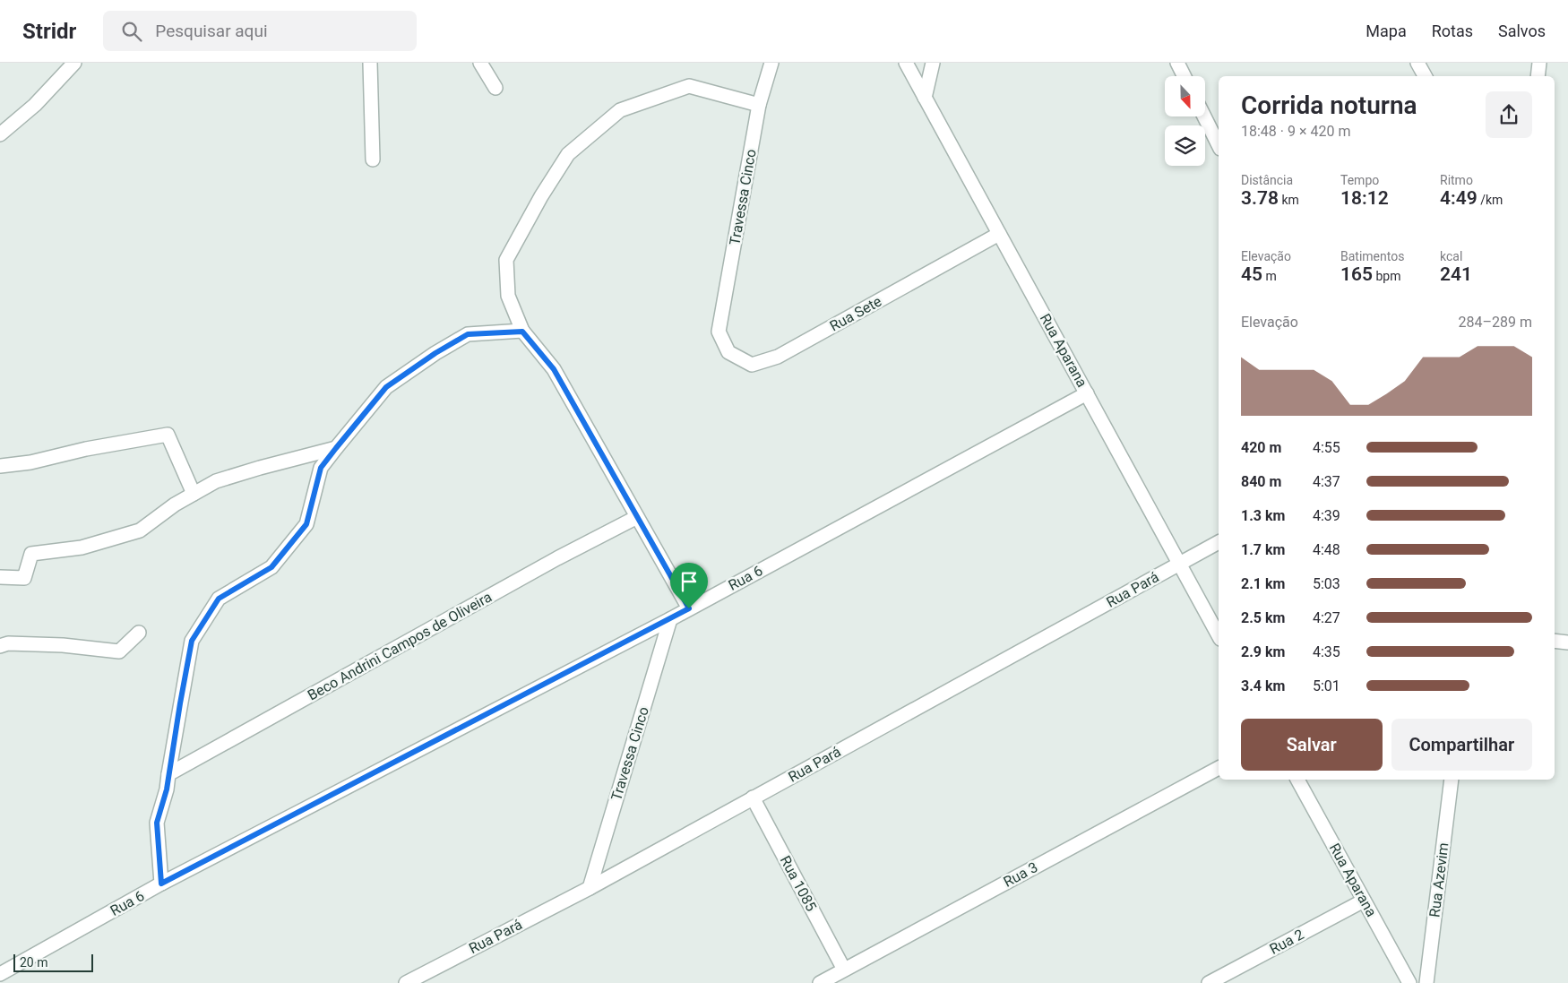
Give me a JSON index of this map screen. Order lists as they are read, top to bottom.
{
  "streets": {
    "street": [
      "Travessa Cinco",
      "Rua Sete",
      "Rua Aparana",
      "Rua 6",
      "Rua Pará",
      "Beco Andrini Campos de Oliveira",
      "Rua 3",
      "Rua Azevim",
      "Rua 1085",
      "Rua 2"
    ]
  },
  "crossings": [
    ["Travessa Cinco", "Rua Sete"],
    ["Travessa Cinco", "Rua 6"],
    ["Travessa Cinco", "Rua Pará"],
    ["Rua Sete", "Rua Aparana"],
    ["Rua Aparana", "Rua 6"],
    ["Rua Aparana", "Rua Pará"],
    ["Rua Aparana", "Rua 2"],
    ["Rua Pará", "Rua 1085"],
    ["Rua 3", "Rua 1085"]
  ],
  "scale_bar": "20 m",
  "north": "bottom",
  "page": {
    "header": "Stridr",
    "search": "Pesquisar aqui",
    "nav": ["Mapa", "Rotas", "Salvos"],
    "heading": ["Corrida noturna", "18:48 · 9 × 420 m"],
    "stats": [
      ["Distância", "3.78 km"],
      ["Tempo", "18:12"],
      ["Ritmo", "4:49 /km"],
      ["Elevação", "45 m"],
      ["Batimentos", "165 bpm"],
      ["kcal", "241"]
    ],
    "chart": ["Elevação", "284–289 m"],
    "list": [
      {
        "name": "420 m",
        "note": "4:55"
      },
      {
        "name": "840 m",
        "note": "4:37"
      },
      {
        "name": "1.3 km",
        "note": "4:39"
      },
      {
        "name": "1.7 km",
        "note": "4:48"
      },
      {
        "name": "2.1 km",
        "note": "5:03"
      },
      {
        "name": "2.5 km",
        "note": "4:27"
      },
      {
        "name": "2.9 km",
        "note": "4:35"
      },
      {
        "name": "3.4 km",
        "note": "5:01"
      }
    ],
    "buttons": ["Salvar", "Compartilhar"],
    "scale": "20 m"
  }
}
